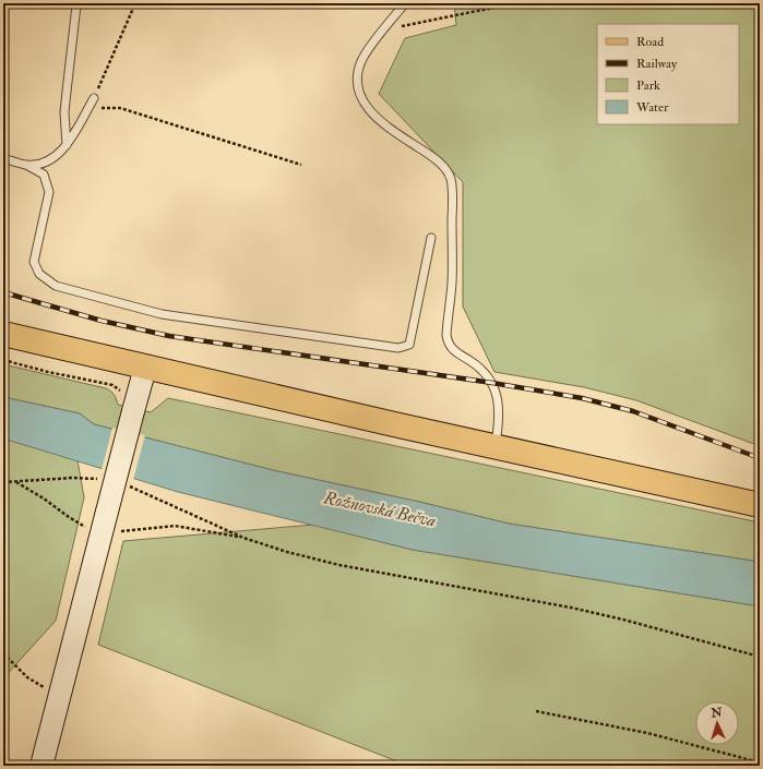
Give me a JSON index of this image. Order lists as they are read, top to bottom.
{
  "water": ["Rožnovská Bečva"],
  "legend": [
    "Road",
    "Railway",
    "Park",
    "Water"
  ],
  "north": "top"
}
